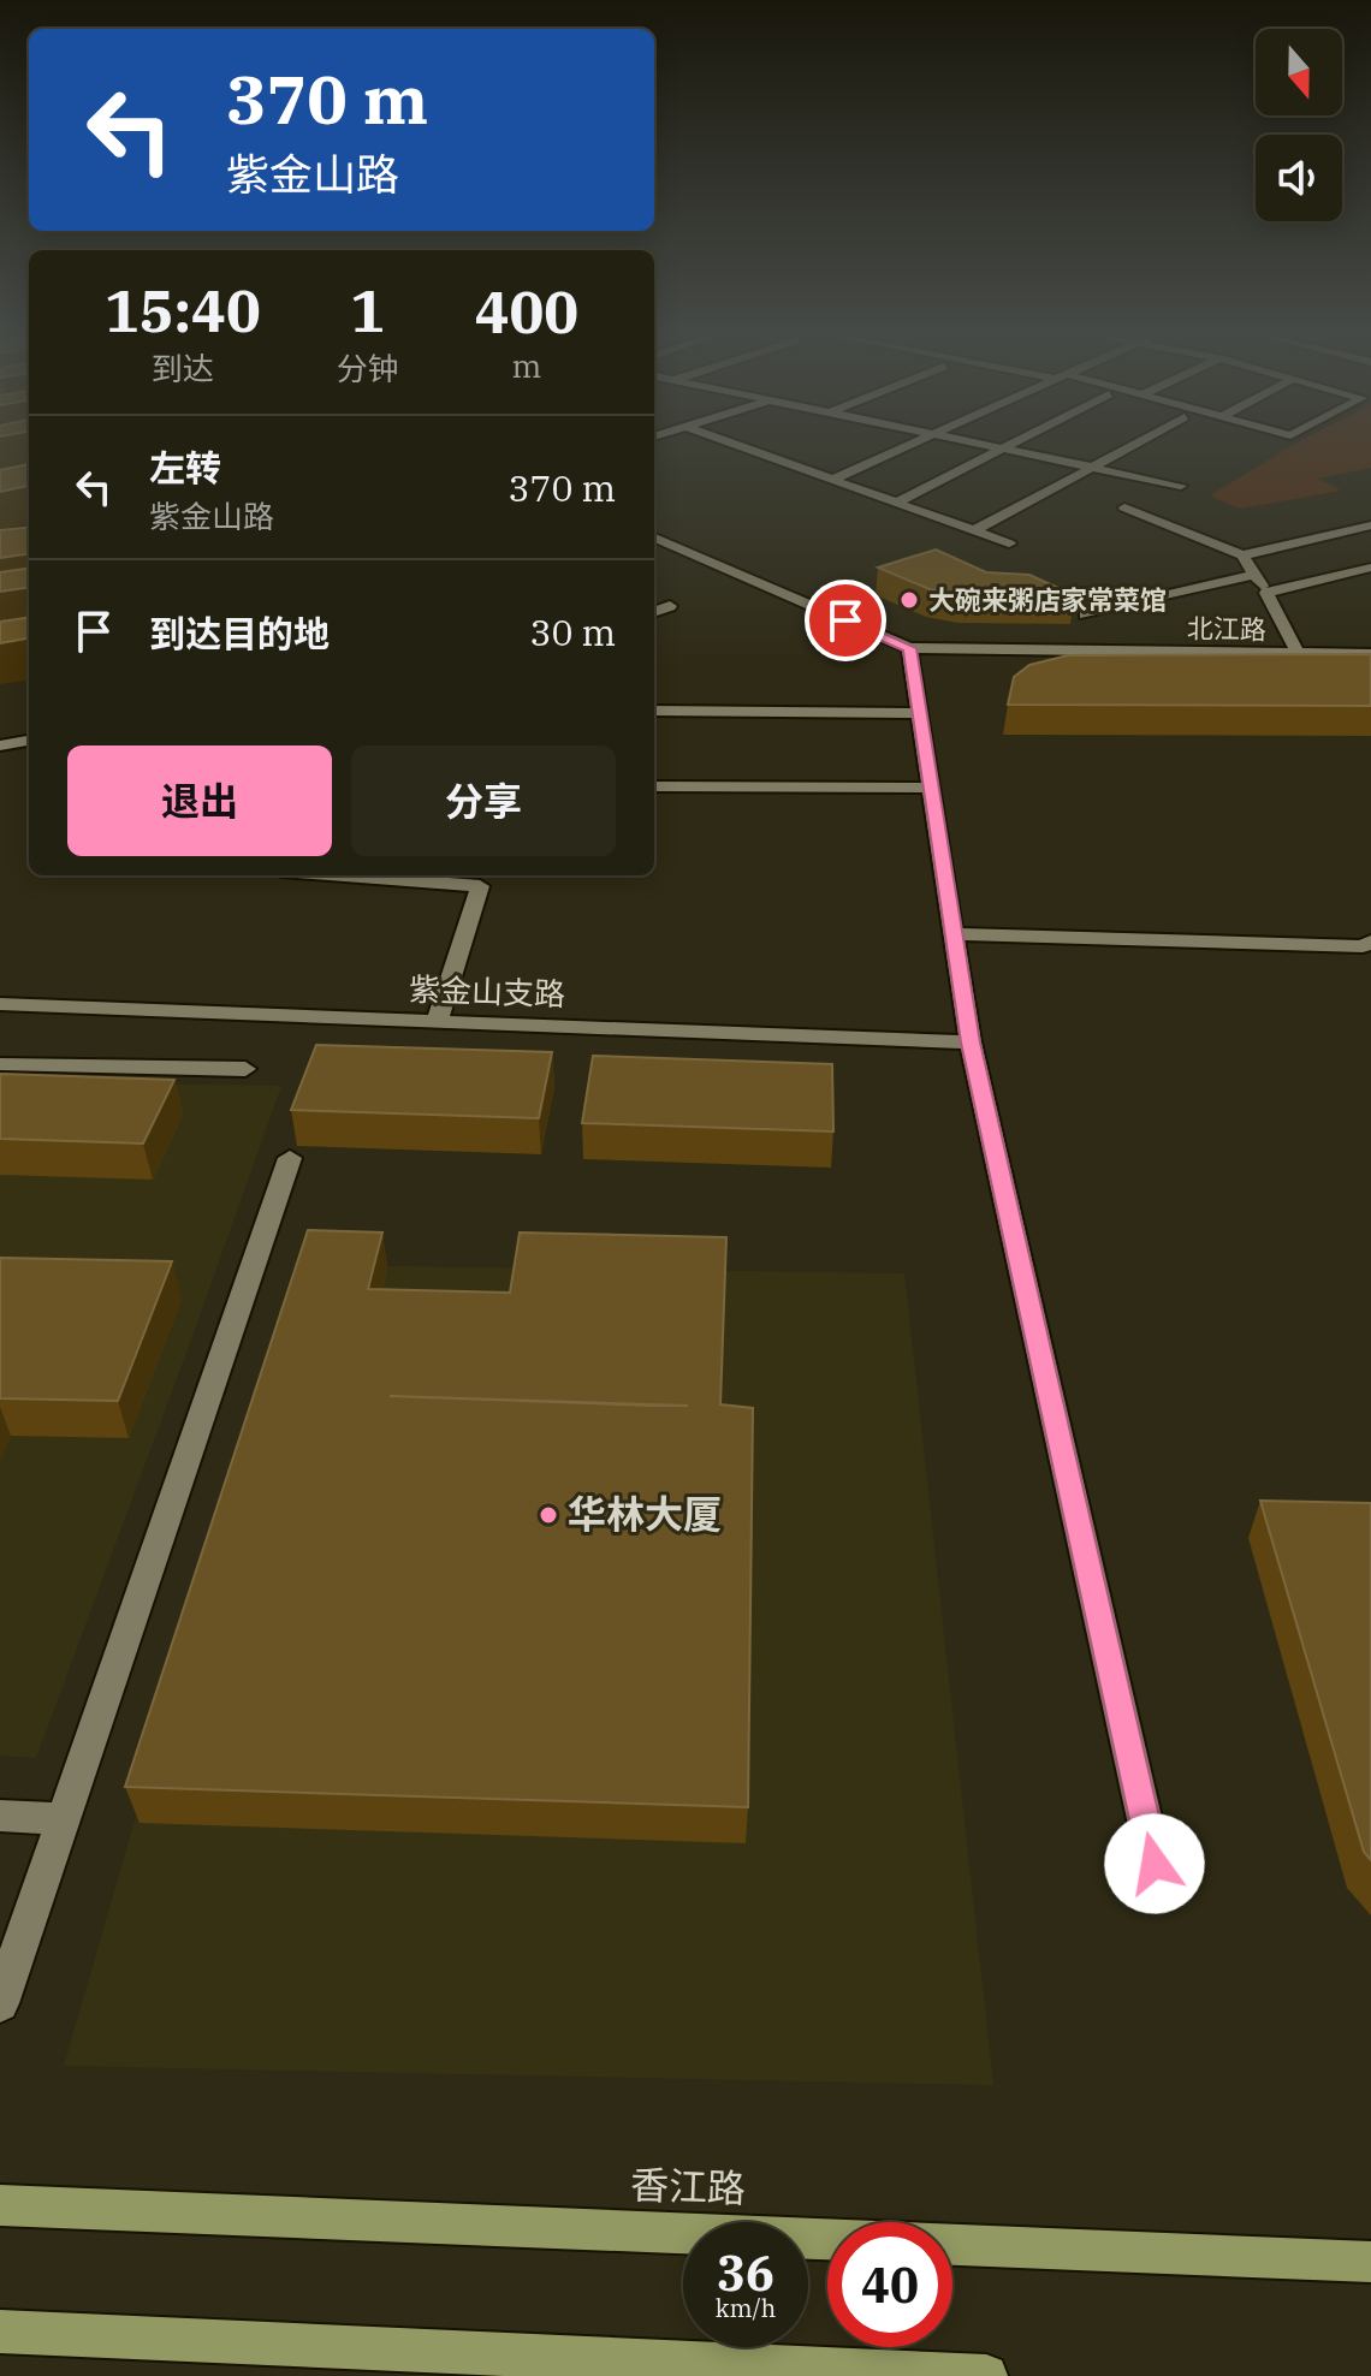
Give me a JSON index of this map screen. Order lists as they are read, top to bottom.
{
  "streets": {
    "main road": ["香江路"],
    "street": ["北江路", "紫金山支路"]
  },
  "places": ["大碗来粥店家常菜馆", "华林大厦"],
  "north": "bottom",
  "page": {
    "turn": ["370 m", "紫金山路"],
    "eta": [
      "15:40",
      "到达",
      "1",
      "分钟",
      "400",
      "m"
    ],
    "list": [
      {
        "name": "左转",
        "note": "紫金山路",
        "value": "370 m"
      },
      {
        "name": "到达目的地",
        "value": "30 m"
      }
    ],
    "buttons": ["退出", "分享"],
    "speed": "36 km/h",
    "limit": "40"
  }
}
